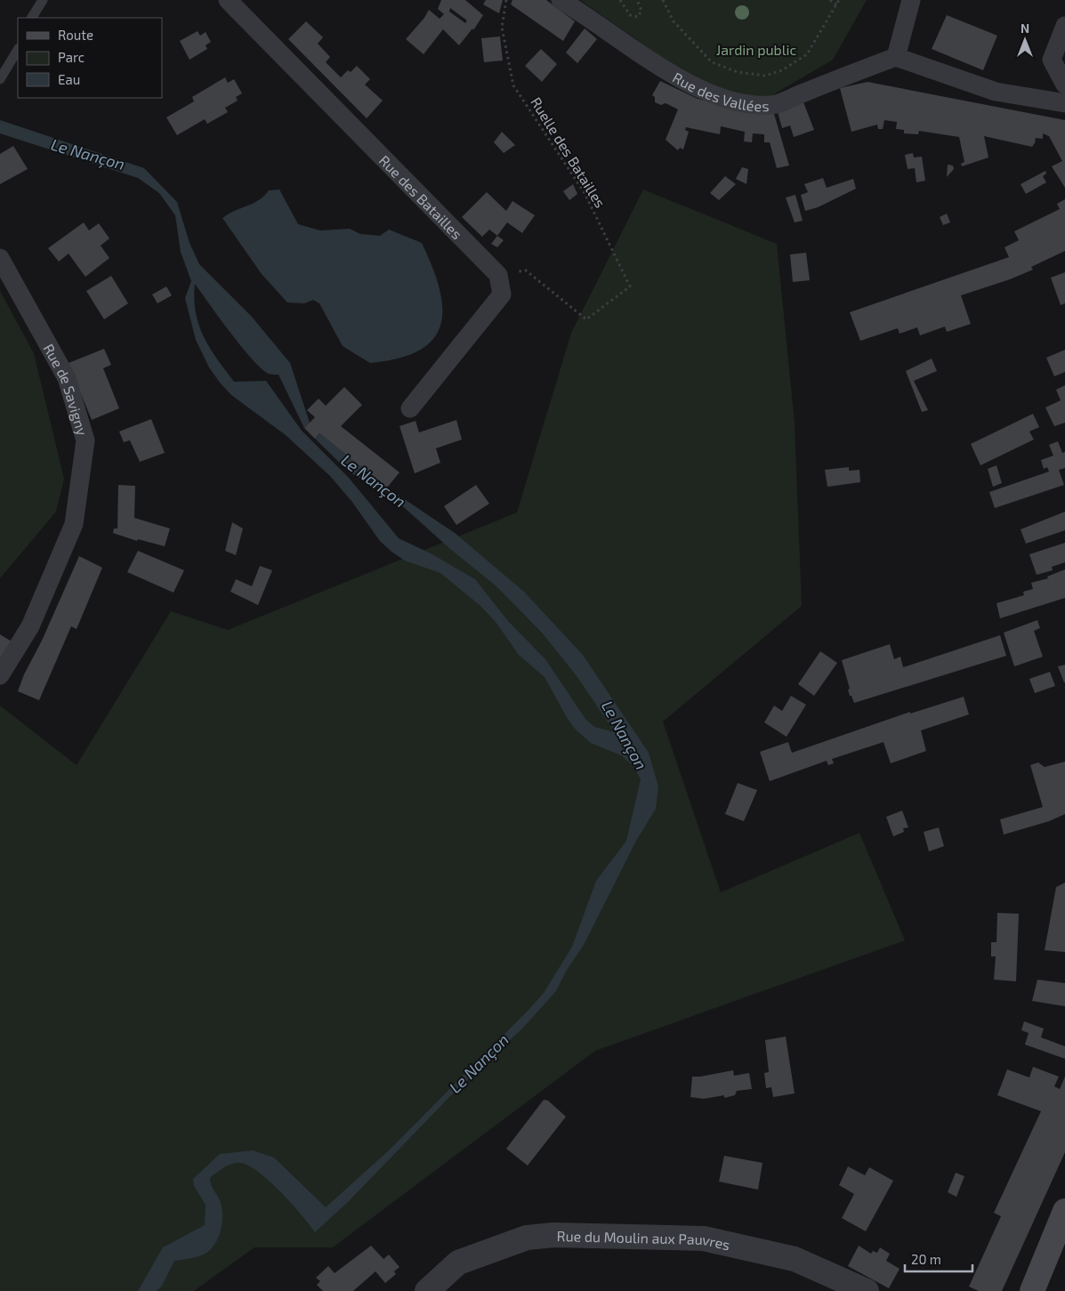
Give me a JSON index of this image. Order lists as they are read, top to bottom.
{
  "streets": {
    "street": [
      "Rue des Vallées",
      "Rue des Batailles",
      "Rue de Savigny",
      "Rue du Moulin aux Pauvres"
    ],
    "path": ["Ruelle des Batailles"]
  },
  "crossings": [
    ["Ruelle des Batailles", "Rue des Batailles"]
  ],
  "water": ["Le Nançon"],
  "parks": ["Jardin public"],
  "legend": ["Route", "Parc", "Eau"],
  "scale_bar": "20 m",
  "north": "top"
}
